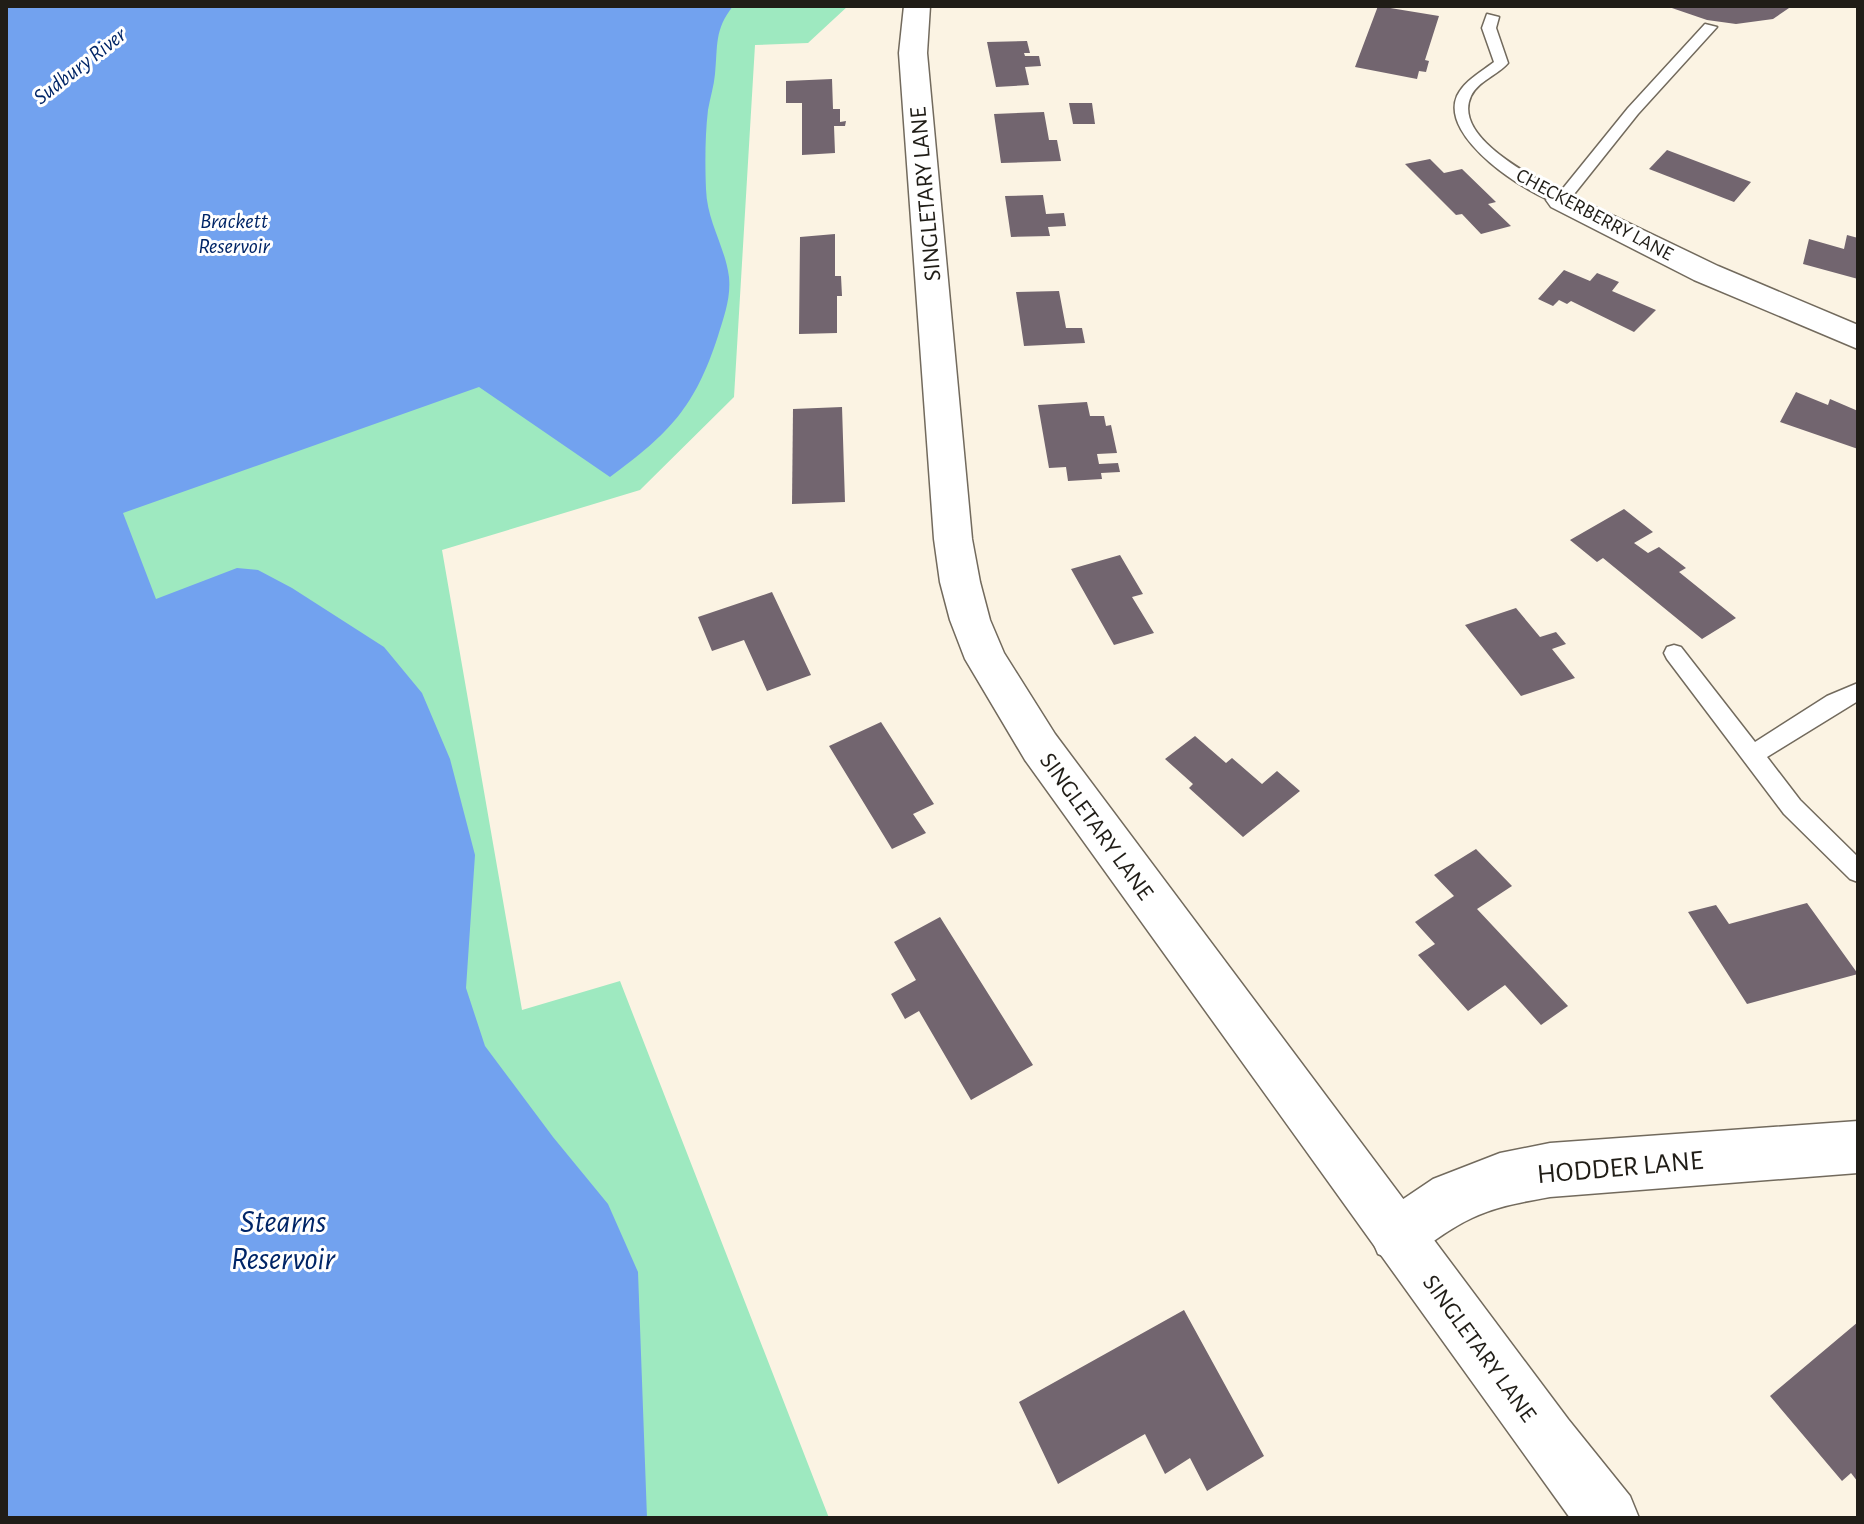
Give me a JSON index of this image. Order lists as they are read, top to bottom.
{
  "streets": {
    "street": ["SINGLETARY LANE", "CHECKERBERRY LANE", "HODDER LANE"]
  },
  "crossings": [
    ["SINGLETARY LANE", "HODDER LANE"]
  ],
  "water": ["Sudbury River", "Brackett Reservoir", "Stearns Reservoir"]
}
